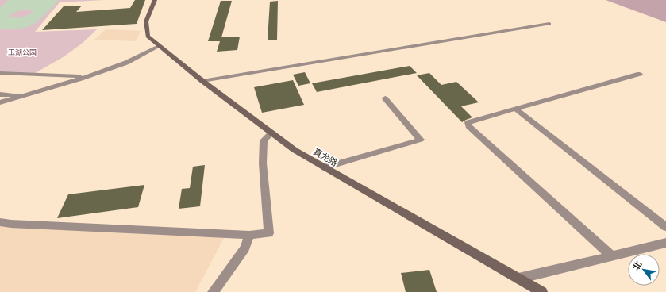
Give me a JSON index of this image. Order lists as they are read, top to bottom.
{
  "streets": {
    "main road": ["真龙路"]
  },
  "parks": ["玉湖公园"],
  "north": "top left"
}
